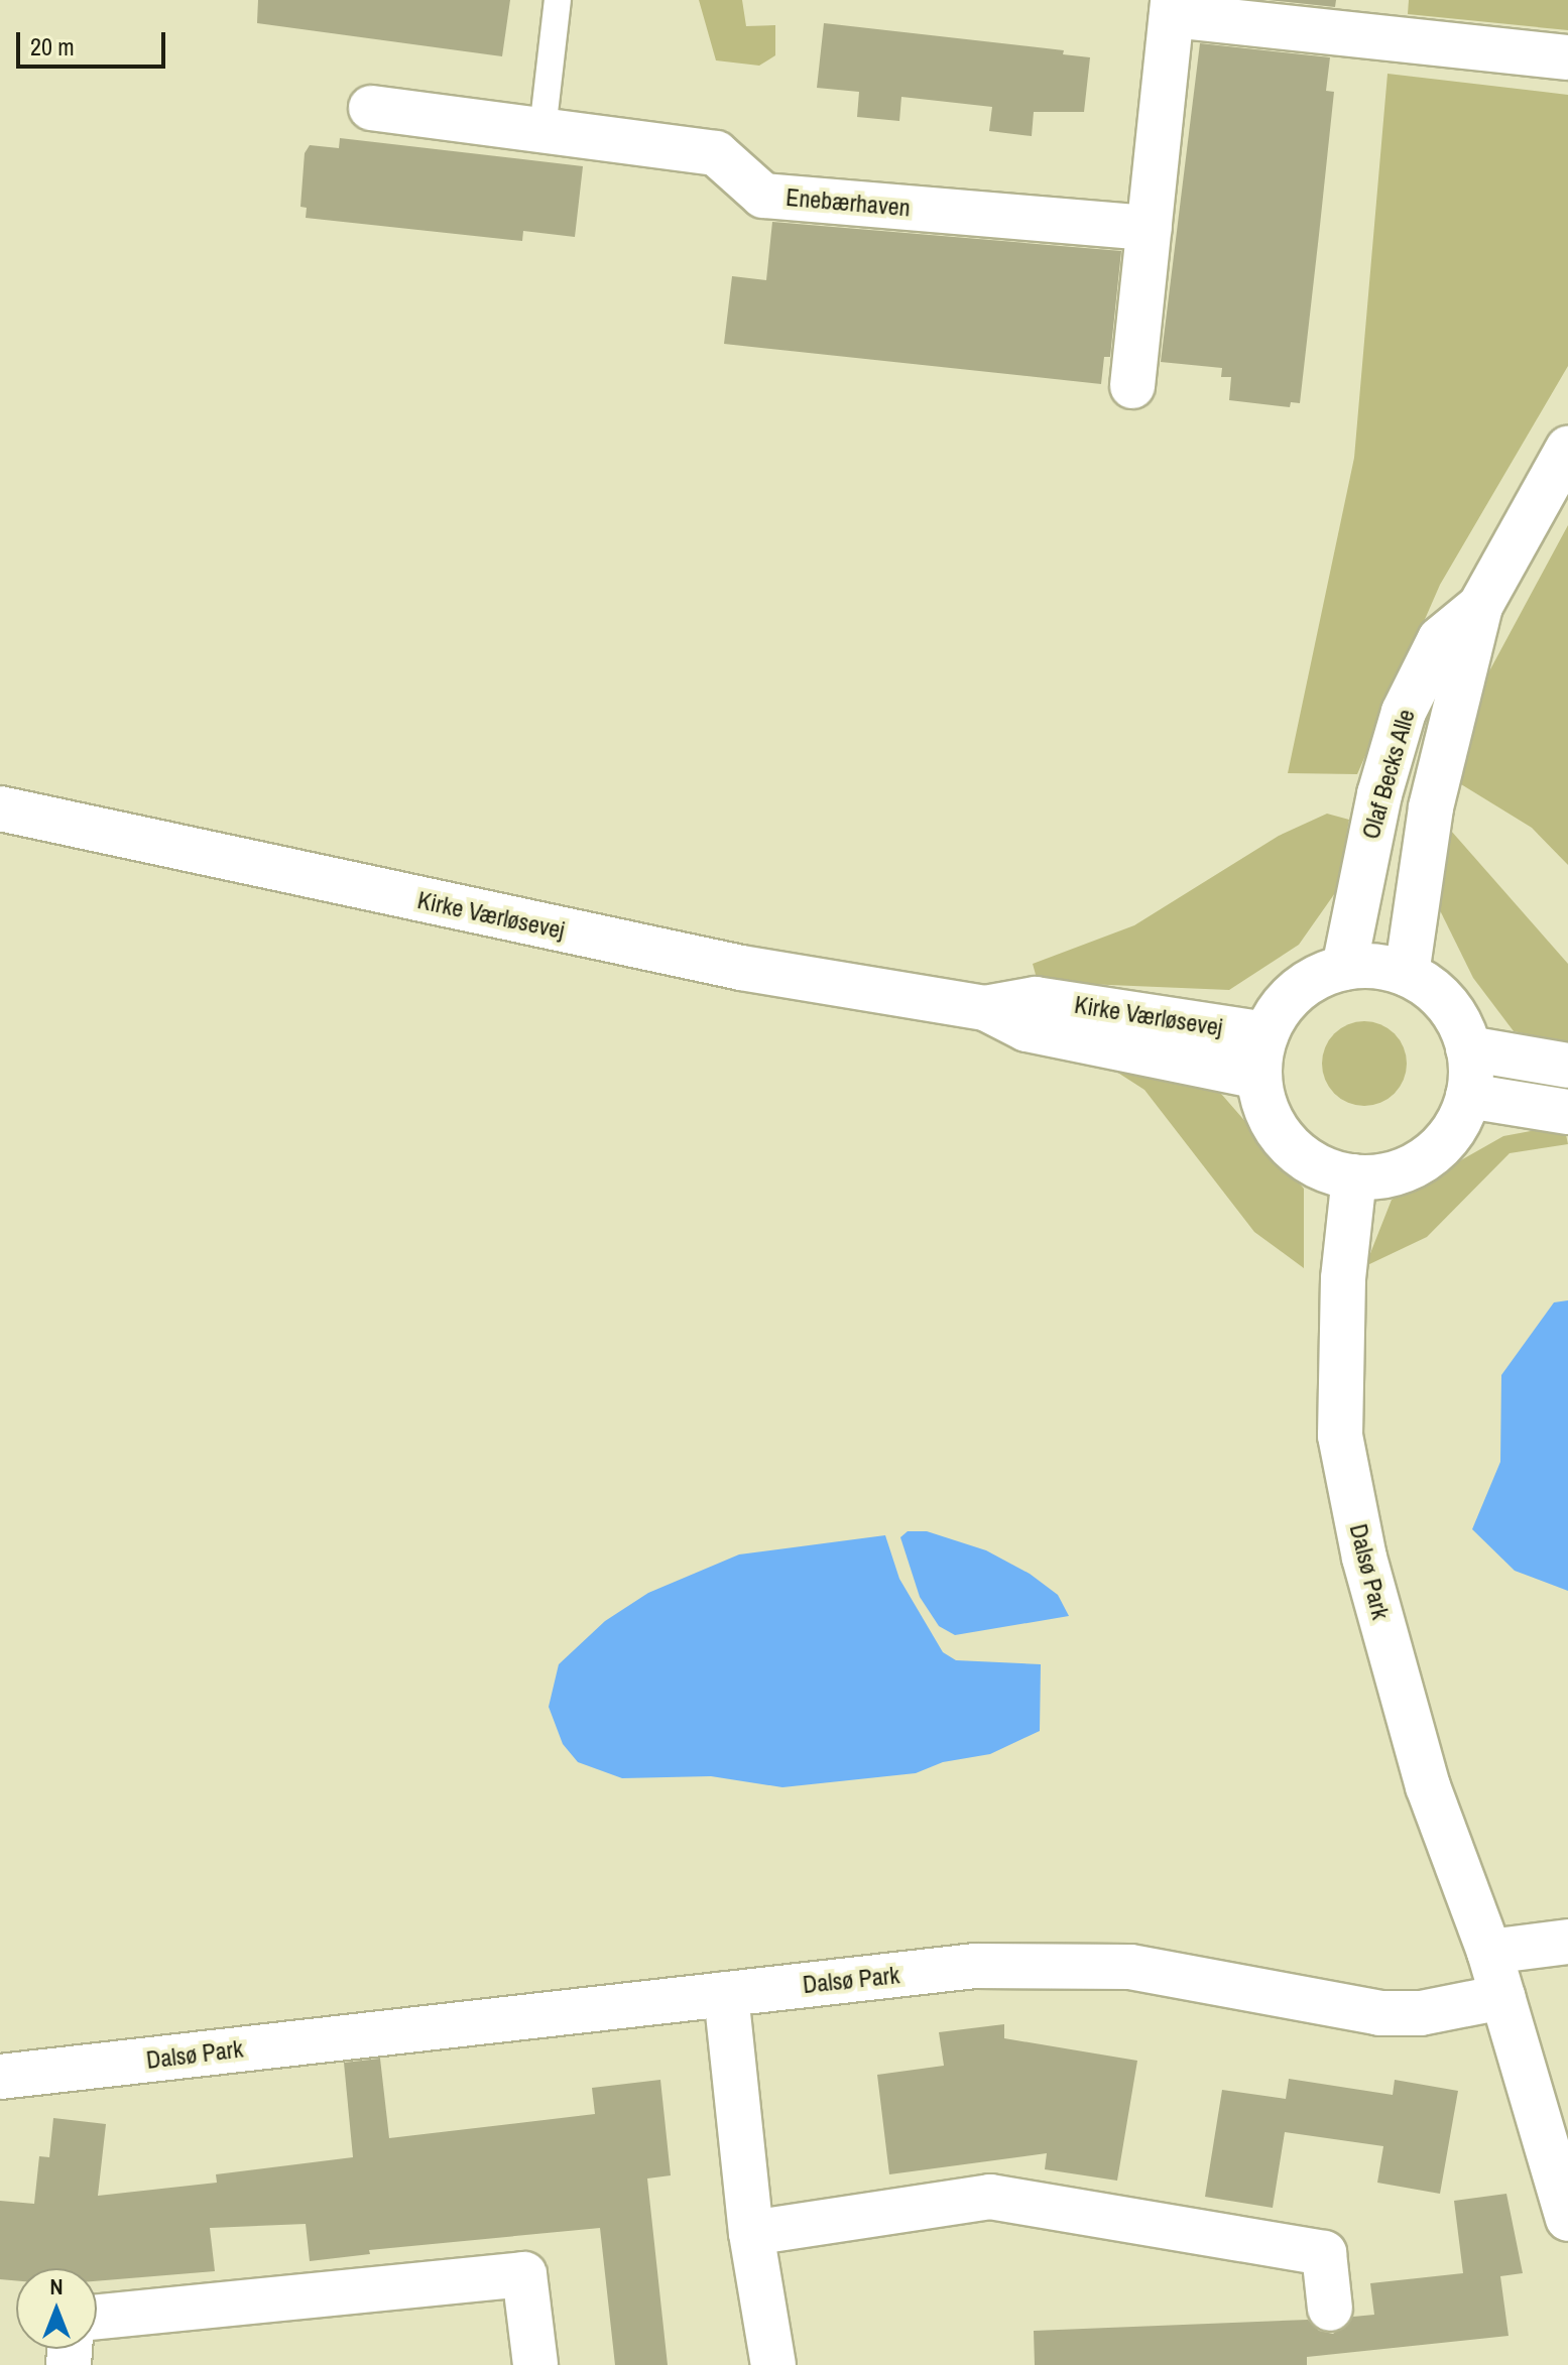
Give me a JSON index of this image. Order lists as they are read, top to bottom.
{
  "streets": {
    "street": [
      "Enebærhaven",
      "Olaf Becks Alle",
      "Kirke Værløsevej",
      "Dalsø Park"
    ]
  },
  "crossings": [
    ["Olaf Becks Alle", "Kirke Værløsevej"],
    ["Olaf Becks Alle", "Dalsø Park"],
    ["Kirke Værløsevej", "Dalsø Park"]
  ],
  "scale_bar": "20 m",
  "north": "top"
}
